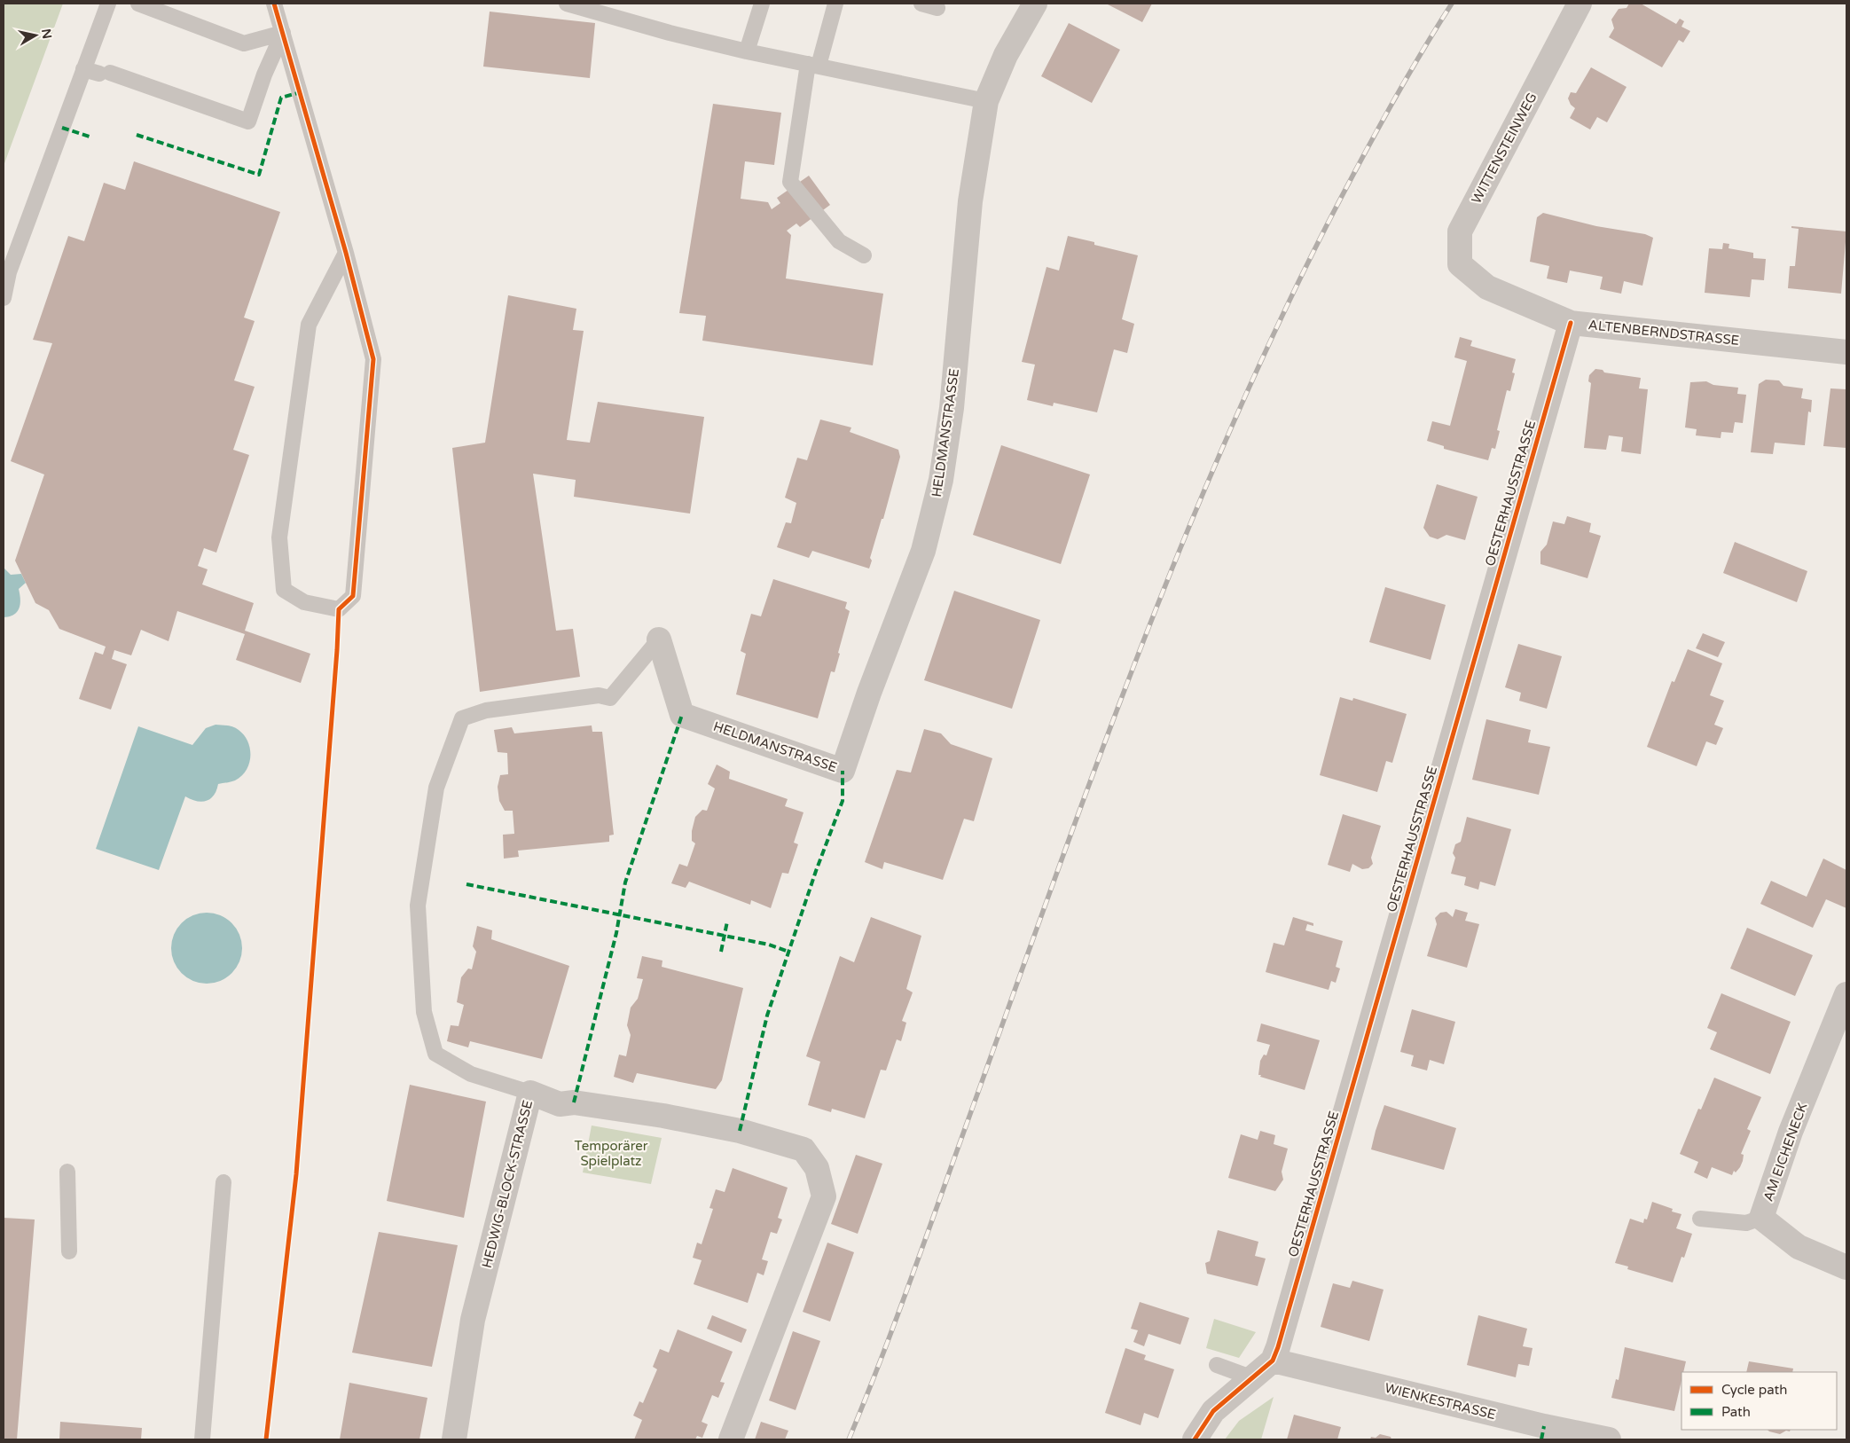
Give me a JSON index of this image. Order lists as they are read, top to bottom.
{
  "streets": {
    "street": [
      "WITTENSTEINWEG",
      "ALTENBERNDSTRASSE",
      "HELDMANSTRASSE",
      "OESTERHAUSSTRASSE",
      "AM EICHENECK",
      "HEDWIG-BLOCK-STRASSE",
      "WIENKESTRASSE"
    ]
  },
  "crossings": [
    ["WITTENSTEINWEG", "ALTENBERNDSTRASSE"],
    ["ALTENBERNDSTRASSE", "OESTERHAUSSTRASSE"],
    ["OESTERHAUSSTRASSE", "WIENKESTRASSE"]
  ],
  "parks": ["Temporärer Spielplatz"],
  "legend": ["Cycle path", "Path"],
  "north": "right"
}
